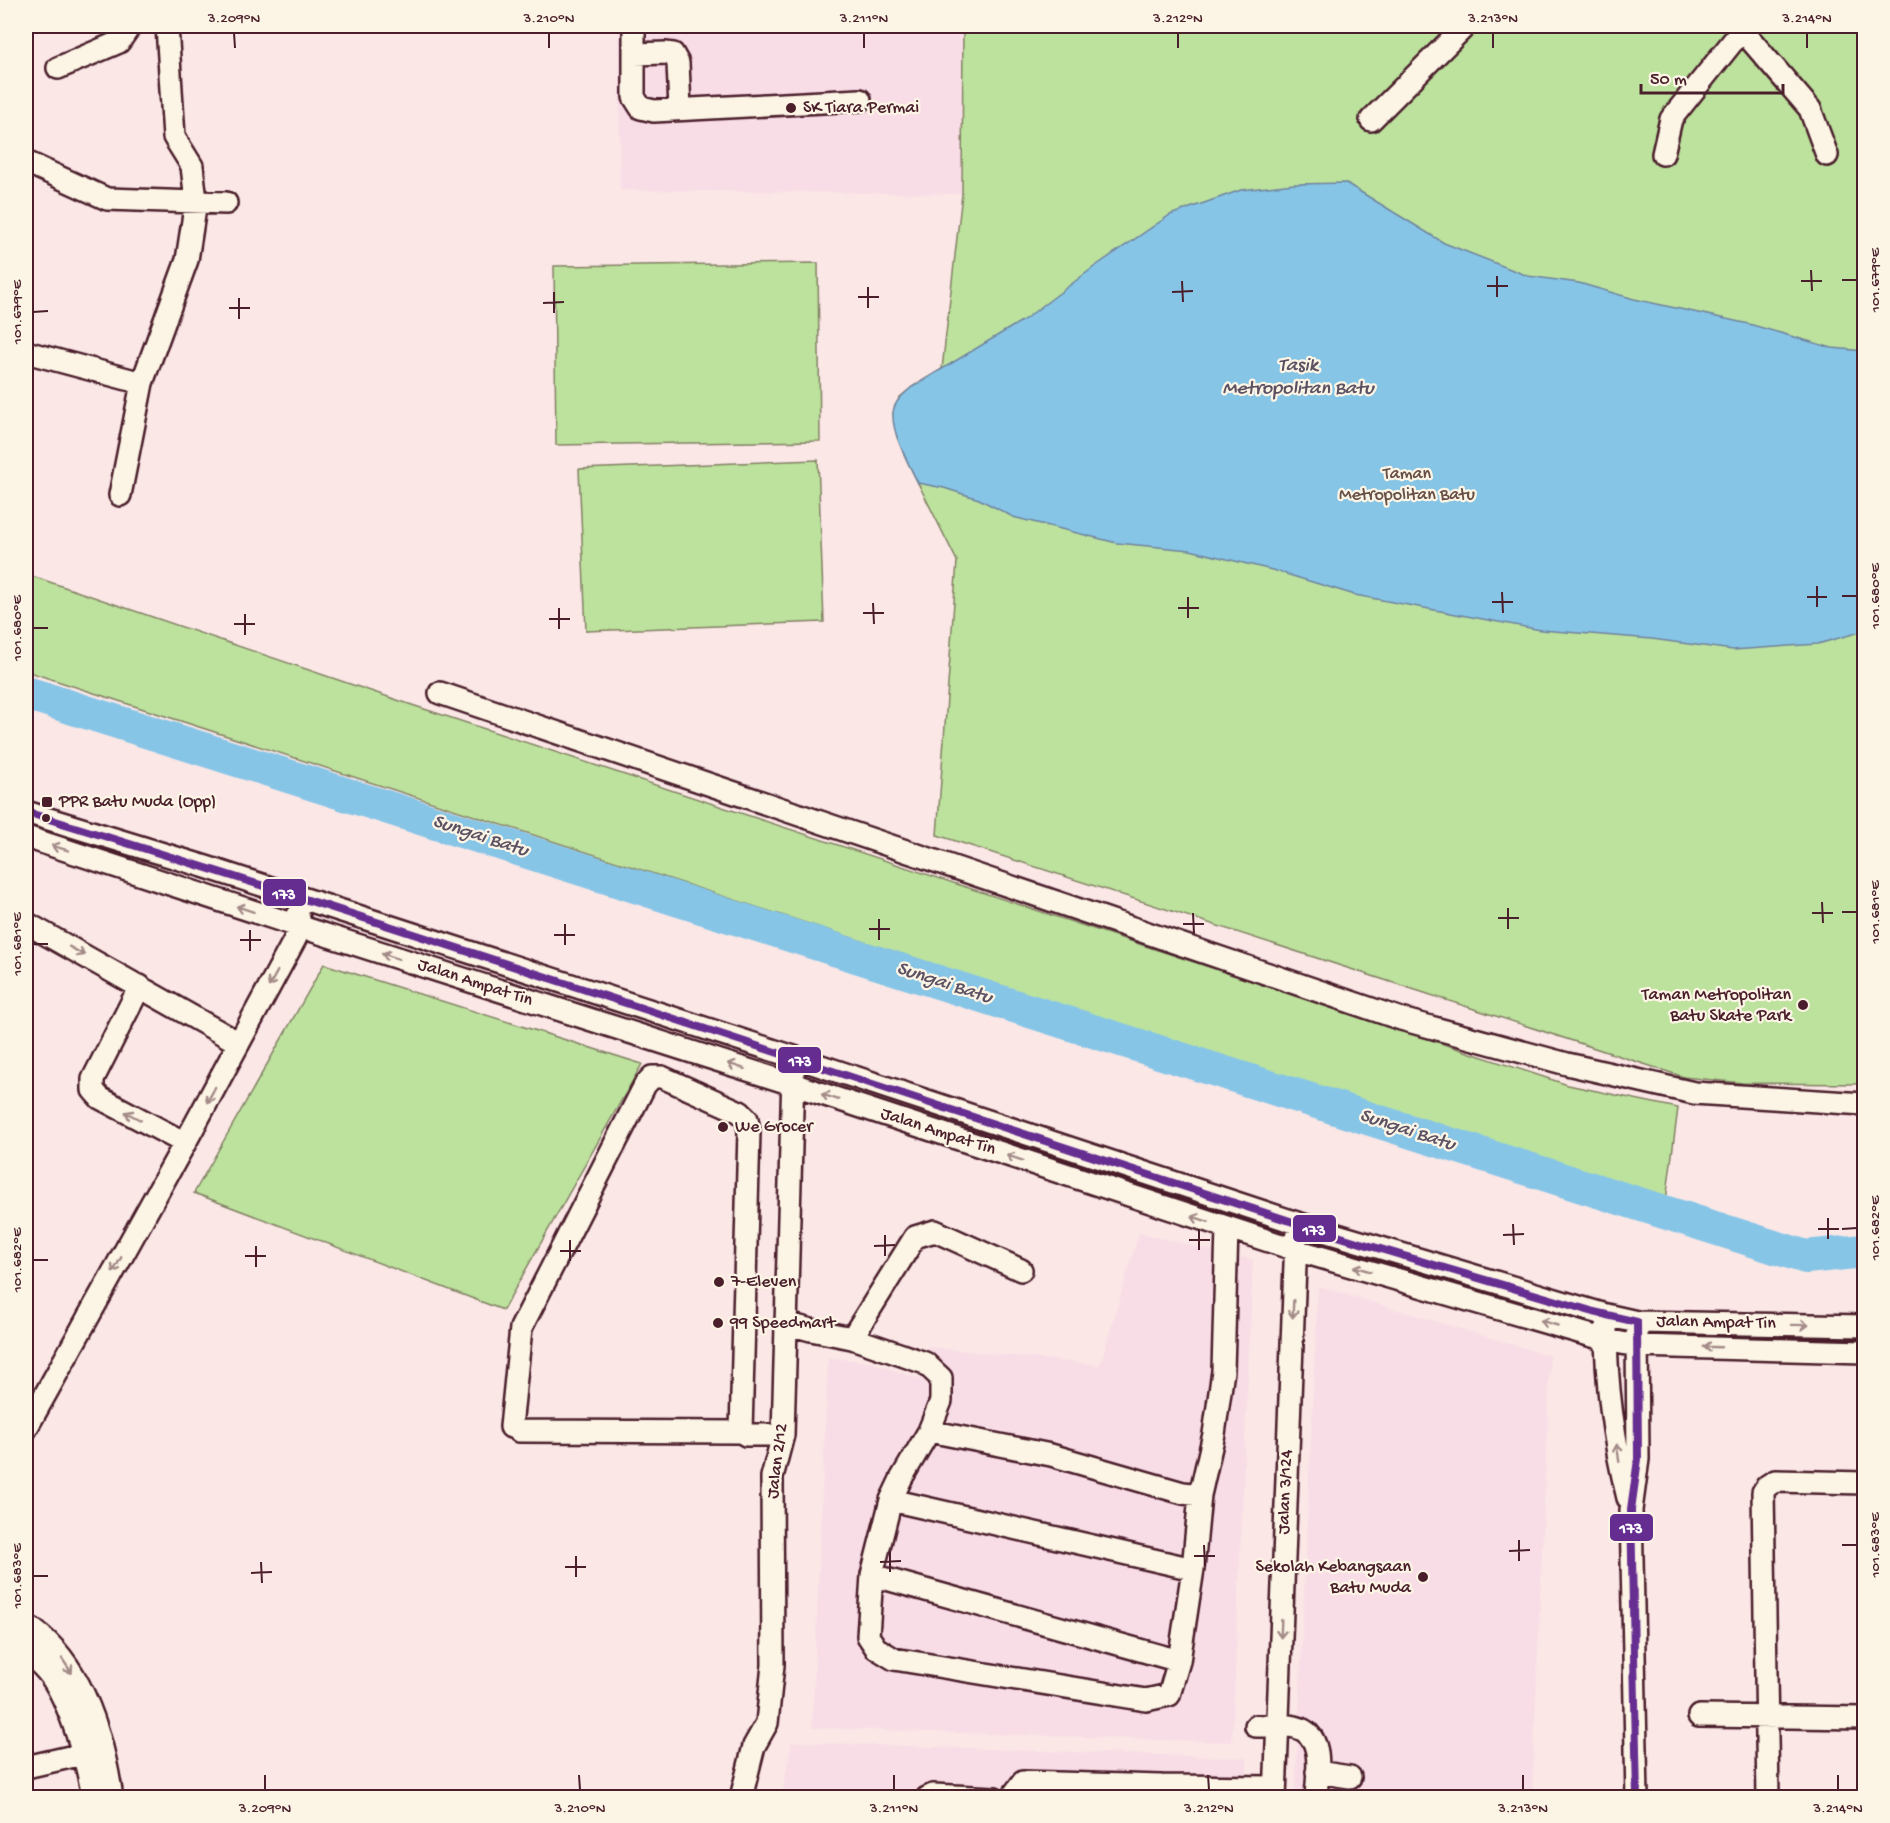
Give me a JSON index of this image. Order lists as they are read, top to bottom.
{
  "streets": {
    "street": ["Jalan Ampat Tin", "Jalan 2/12", "Jalan 3/124"]
  },
  "crossings": [
    ["Jalan Ampat Tin", "Jalan 2/12"],
    ["Jalan Ampat Tin", "Jalan 3/124"]
  ],
  "water": ["Tasik Metropolitan Batu", "Sungai Batu"],
  "parks": ["Taman Metropolitan Batu"],
  "places": {
    "other": [
      "SK Tiara Permai",
      "Taman Metropolitan Batu Skate Park",
      "We Grocer",
      "7-Eleven",
      "99 Speedmart",
      "Sekolah Kebangsaan Batu Muda"
    ],
    "transit": ["PPR Batu Muda (Opp)"]
  },
  "lines": ["transit line 173"],
  "scale_bar": "50 m",
  "coordinates": [
    "3.209°N",
    "3.210°N",
    "3.211°N",
    "3.212°N",
    "3.213°N",
    "3.214°N",
    "101.679°E",
    "101.680°E",
    "101.681°E",
    "101.682°E",
    "101.683°E"
  ]
}
